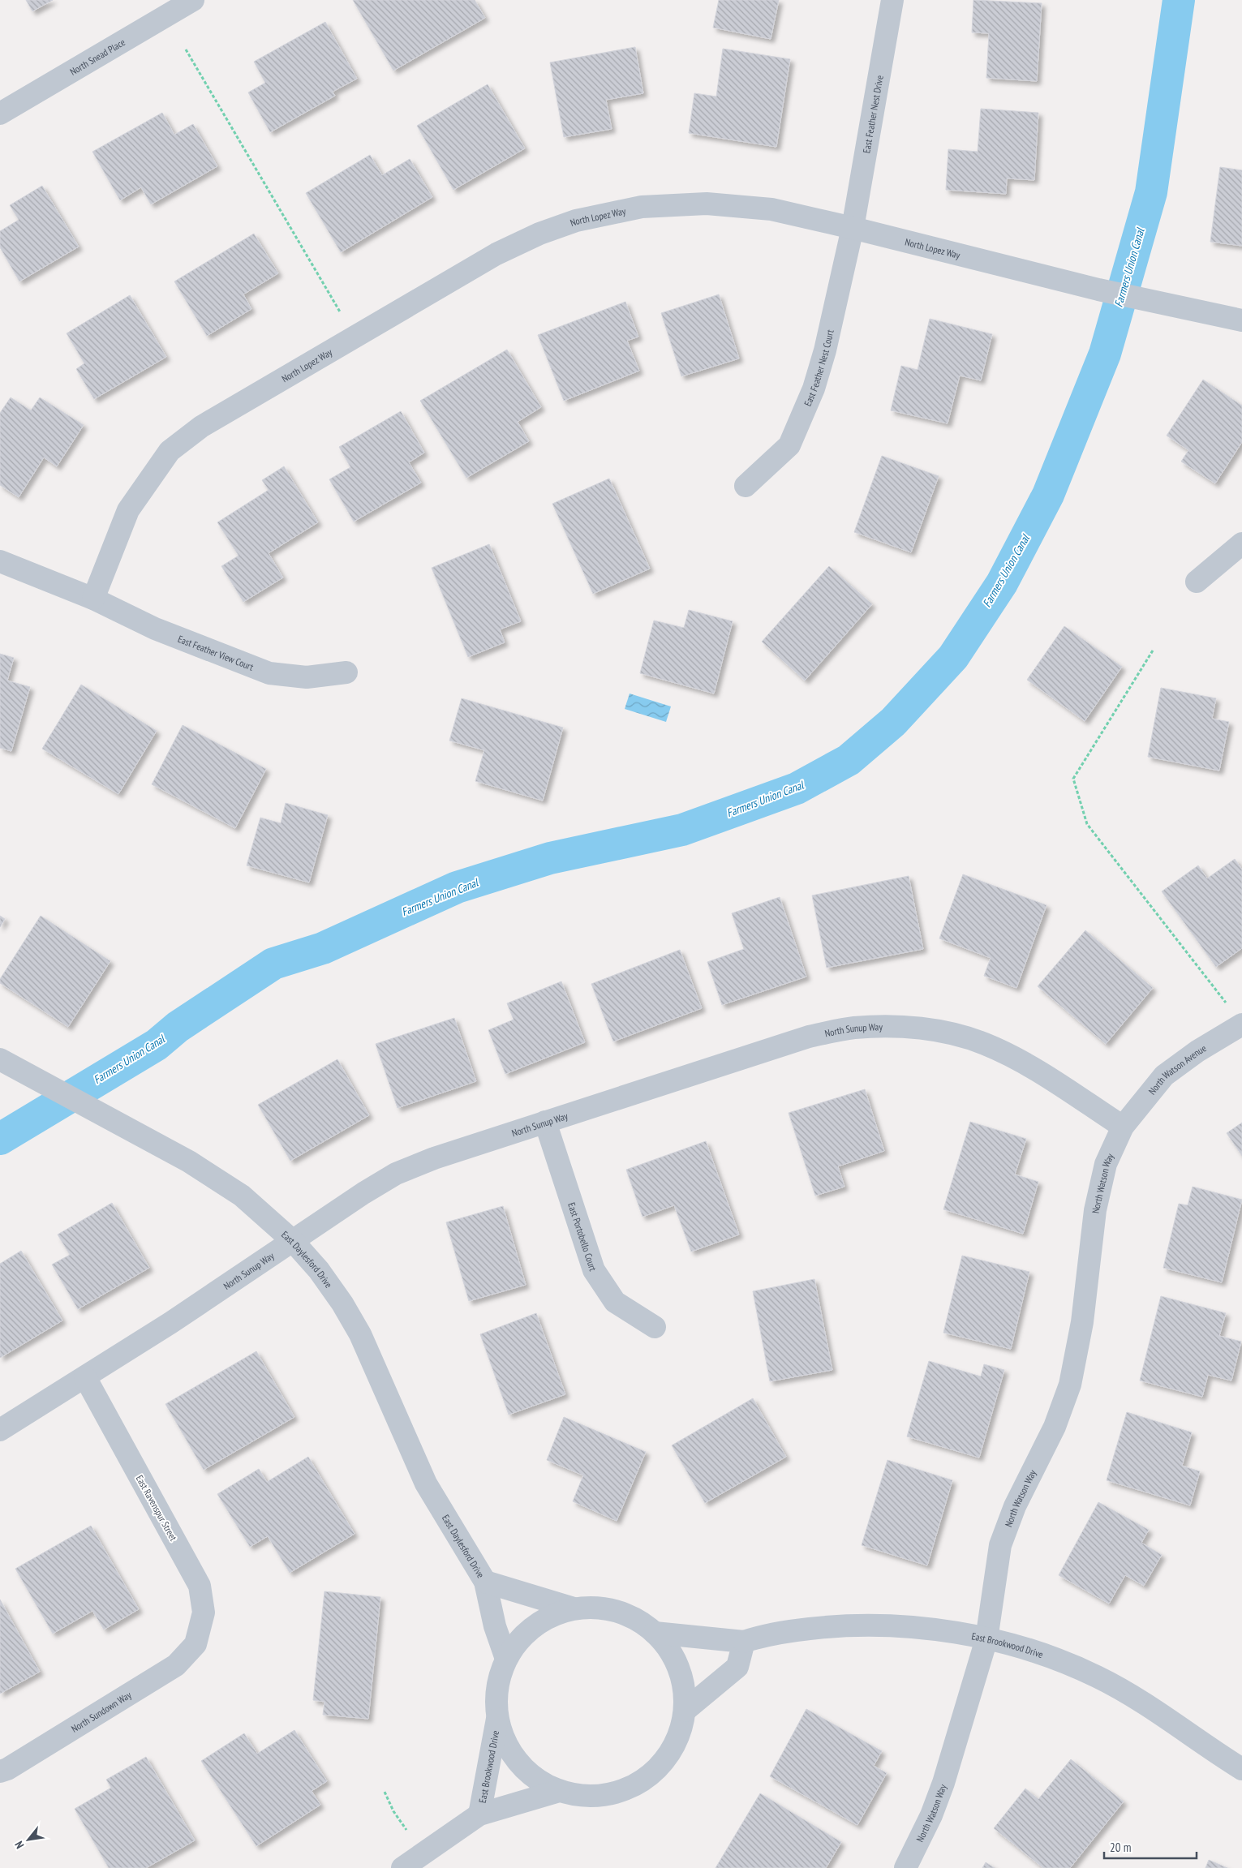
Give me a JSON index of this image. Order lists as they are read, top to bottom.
{
  "streets": {
    "street": [
      "North Snead Place",
      "East Feather Nest Drive",
      "North Lopez Way",
      "East Feather Nest Court",
      "East Feather View Court",
      "North Sunup Way",
      "North Watson Avenue",
      "North Watson Way",
      "East Portobello Court",
      "East Daylesford Drive",
      "East Ravenspur Street",
      "East Brookwood Drive",
      "North Sundown Way"
    ]
  },
  "crossings": [
    ["East Feather Nest Drive", "North Lopez Way"],
    ["East Feather Nest Drive", "East Feather Nest Court"],
    ["North Lopez Way", "East Feather Nest Court"],
    ["North Lopez Way", "East Feather View Court"],
    ["North Sunup Way", "North Watson Avenue"],
    ["North Sunup Way", "North Watson Way"],
    ["North Sunup Way", "East Portobello Court"],
    ["North Sunup Way", "East Daylesford Drive"],
    ["North Sunup Way", "East Ravenspur Street"],
    ["North Watson Avenue", "North Watson Way"],
    ["North Watson Way", "East Brookwood Drive"],
    ["East Ravenspur Street", "North Sundown Way"]
  ],
  "water": ["Farmers Union Canal"],
  "scale_bar": "20 m",
  "north": "bottom left"
}
